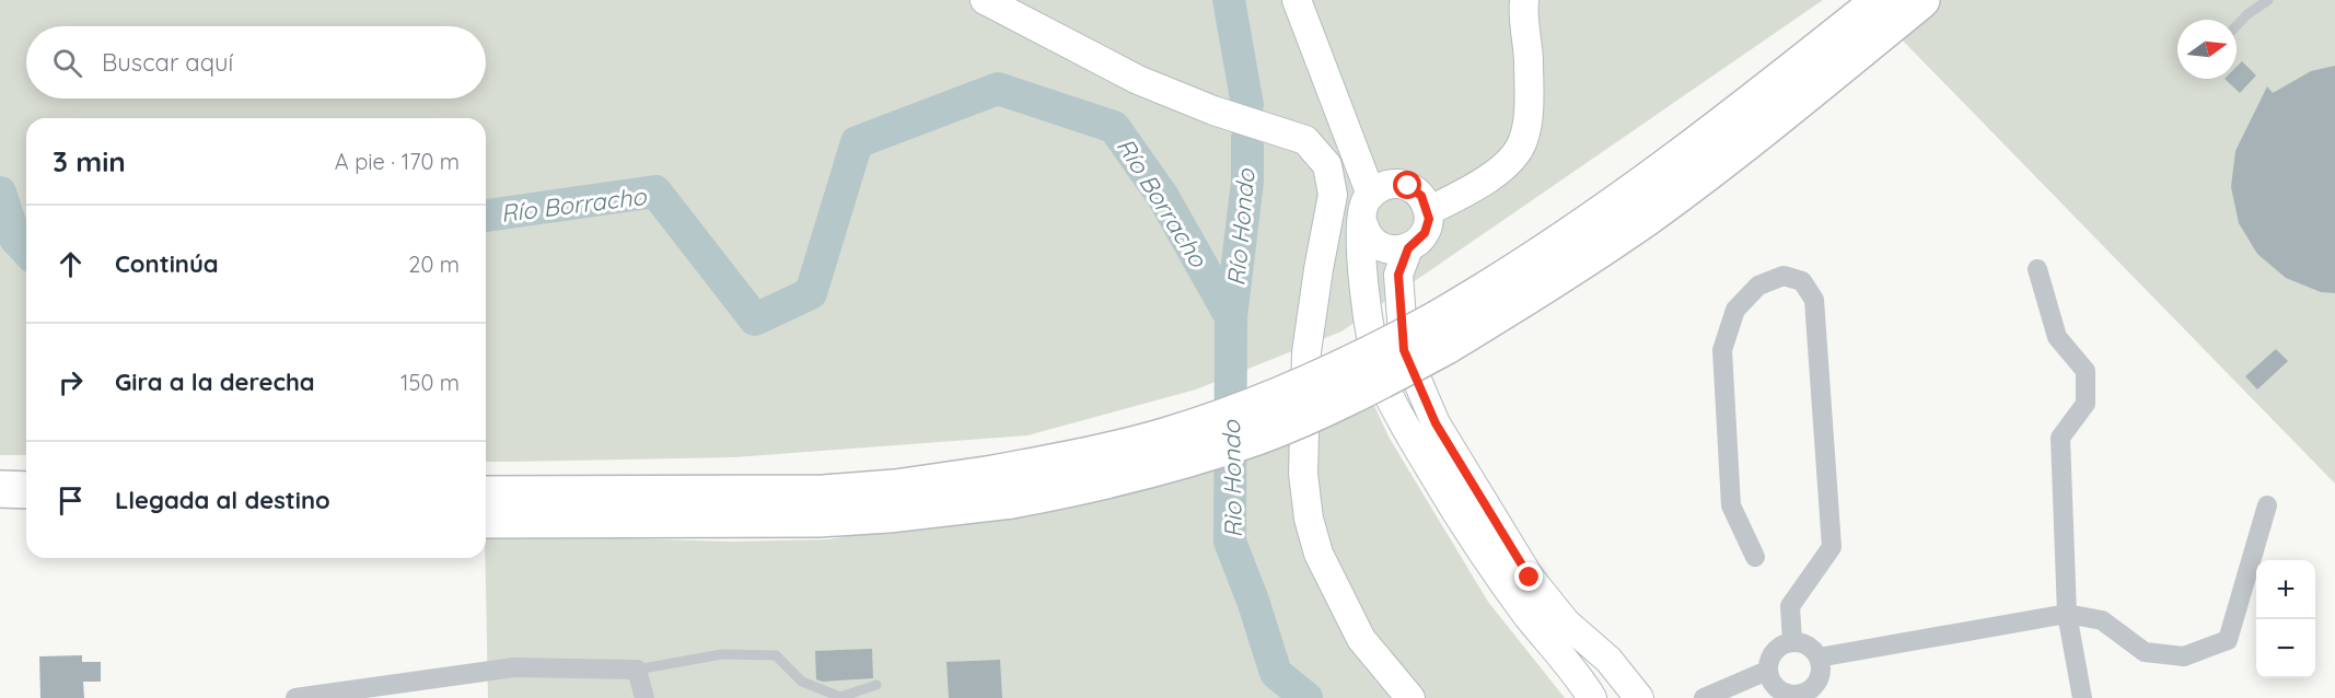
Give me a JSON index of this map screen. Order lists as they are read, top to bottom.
{
  "water": ["Río Borracho", "Río Hondo", "Rio Hondo"],
  "north": "right",
  "page": {
    "search": "Buscar aquí",
    "heading": ["3 min", "A pie · 170 m"],
    "list": [
      ["Continúa", "20 m"],
      ["Gira a la derecha", "150 m"],
      "Llegada al destino"
    ],
    "map_buttons": ["+", "−"]
  }
}
